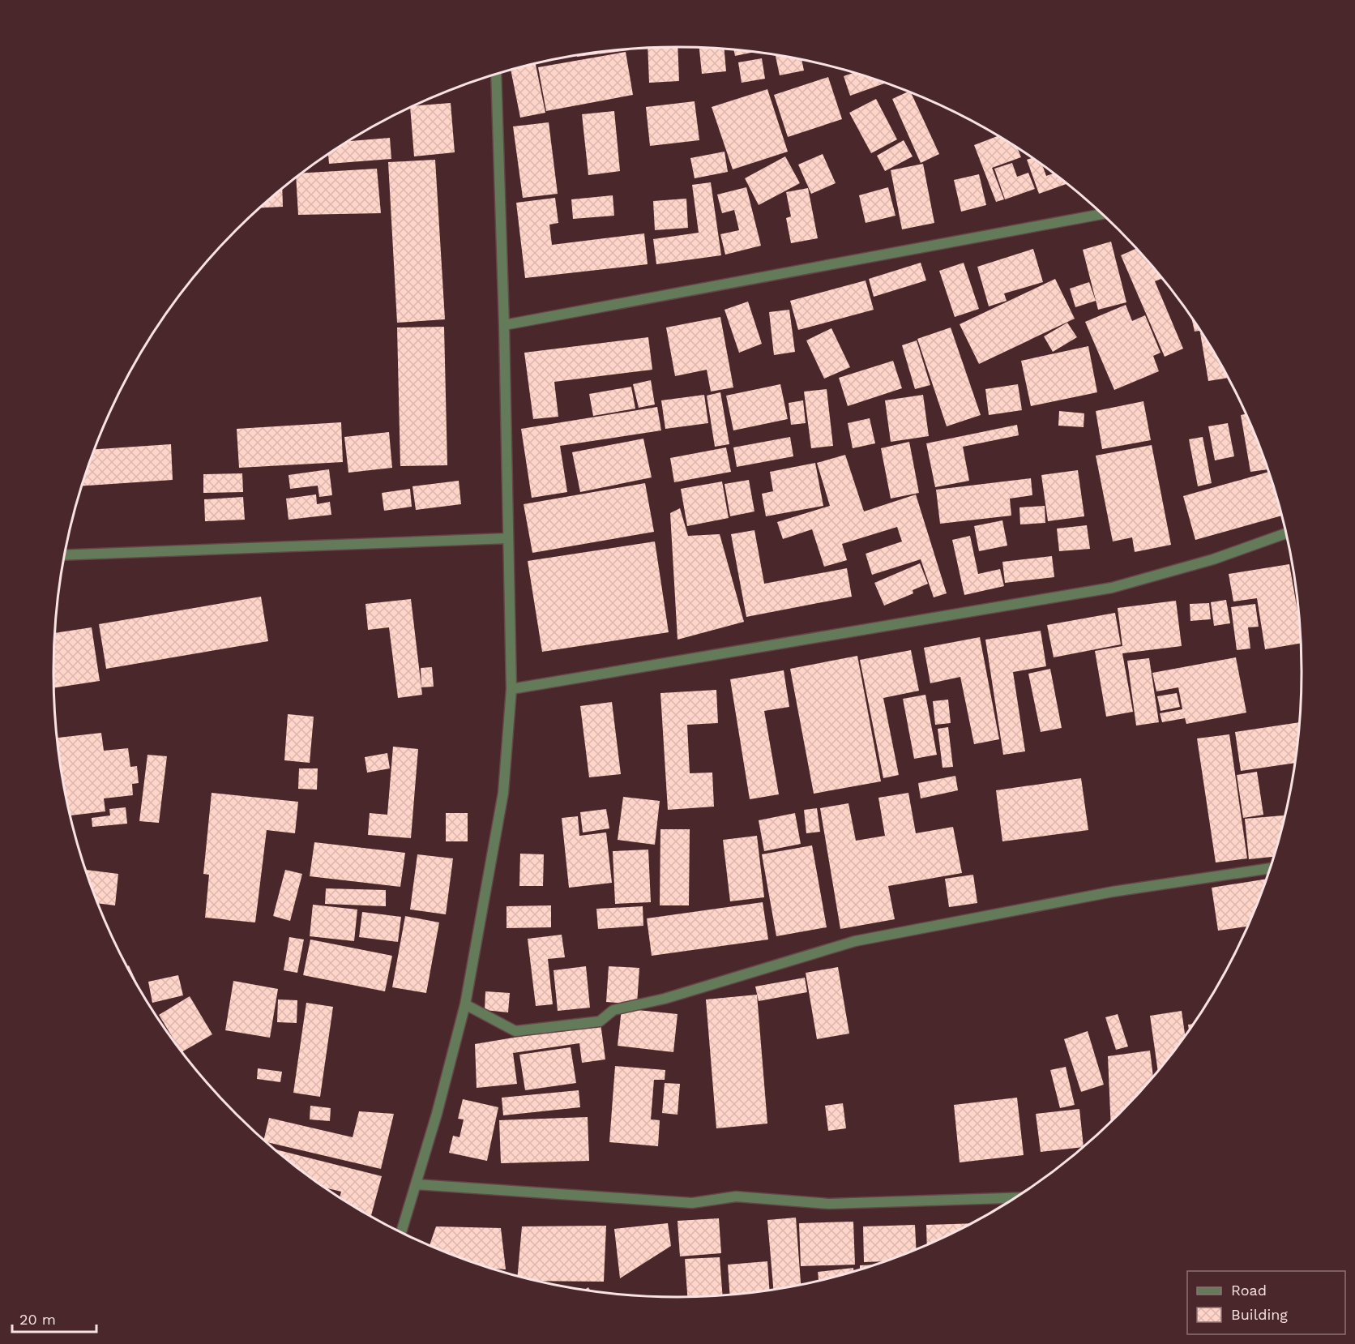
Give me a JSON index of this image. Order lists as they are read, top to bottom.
{
  "legend": ["Road", "Building"],
  "scale_bar": "20 m"
}
